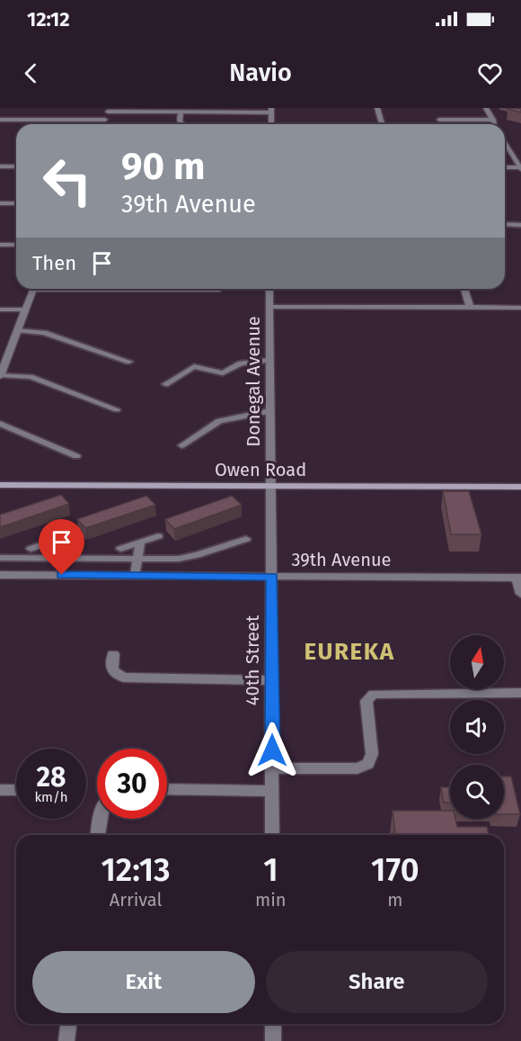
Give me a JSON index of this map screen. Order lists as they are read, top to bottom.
{
  "streets": {
    "street": [
      "Donegal Avenue",
      "Owen Road",
      "39th Avenue",
      "40th Street"
    ]
  },
  "crossings": [
    ["Donegal Avenue", "Owen Road"],
    ["Donegal Avenue", "39th Avenue"],
    ["Donegal Avenue", "40th Street"],
    ["39th Avenue", "40th Street"]
  ],
  "districts": ["EUREKA"],
  "north": "top",
  "page": {
    "status": "12:12",
    "header": "Navio",
    "turn": ["90 m", "39th Avenue"],
    "then": "Then",
    "speed": "28 km/h",
    "limit": "30",
    "eta": [
      "12:13",
      "Arrival",
      "1",
      "min",
      "170",
      "m"
    ],
    "buttons": ["Exit", "Share"]
  }
}
